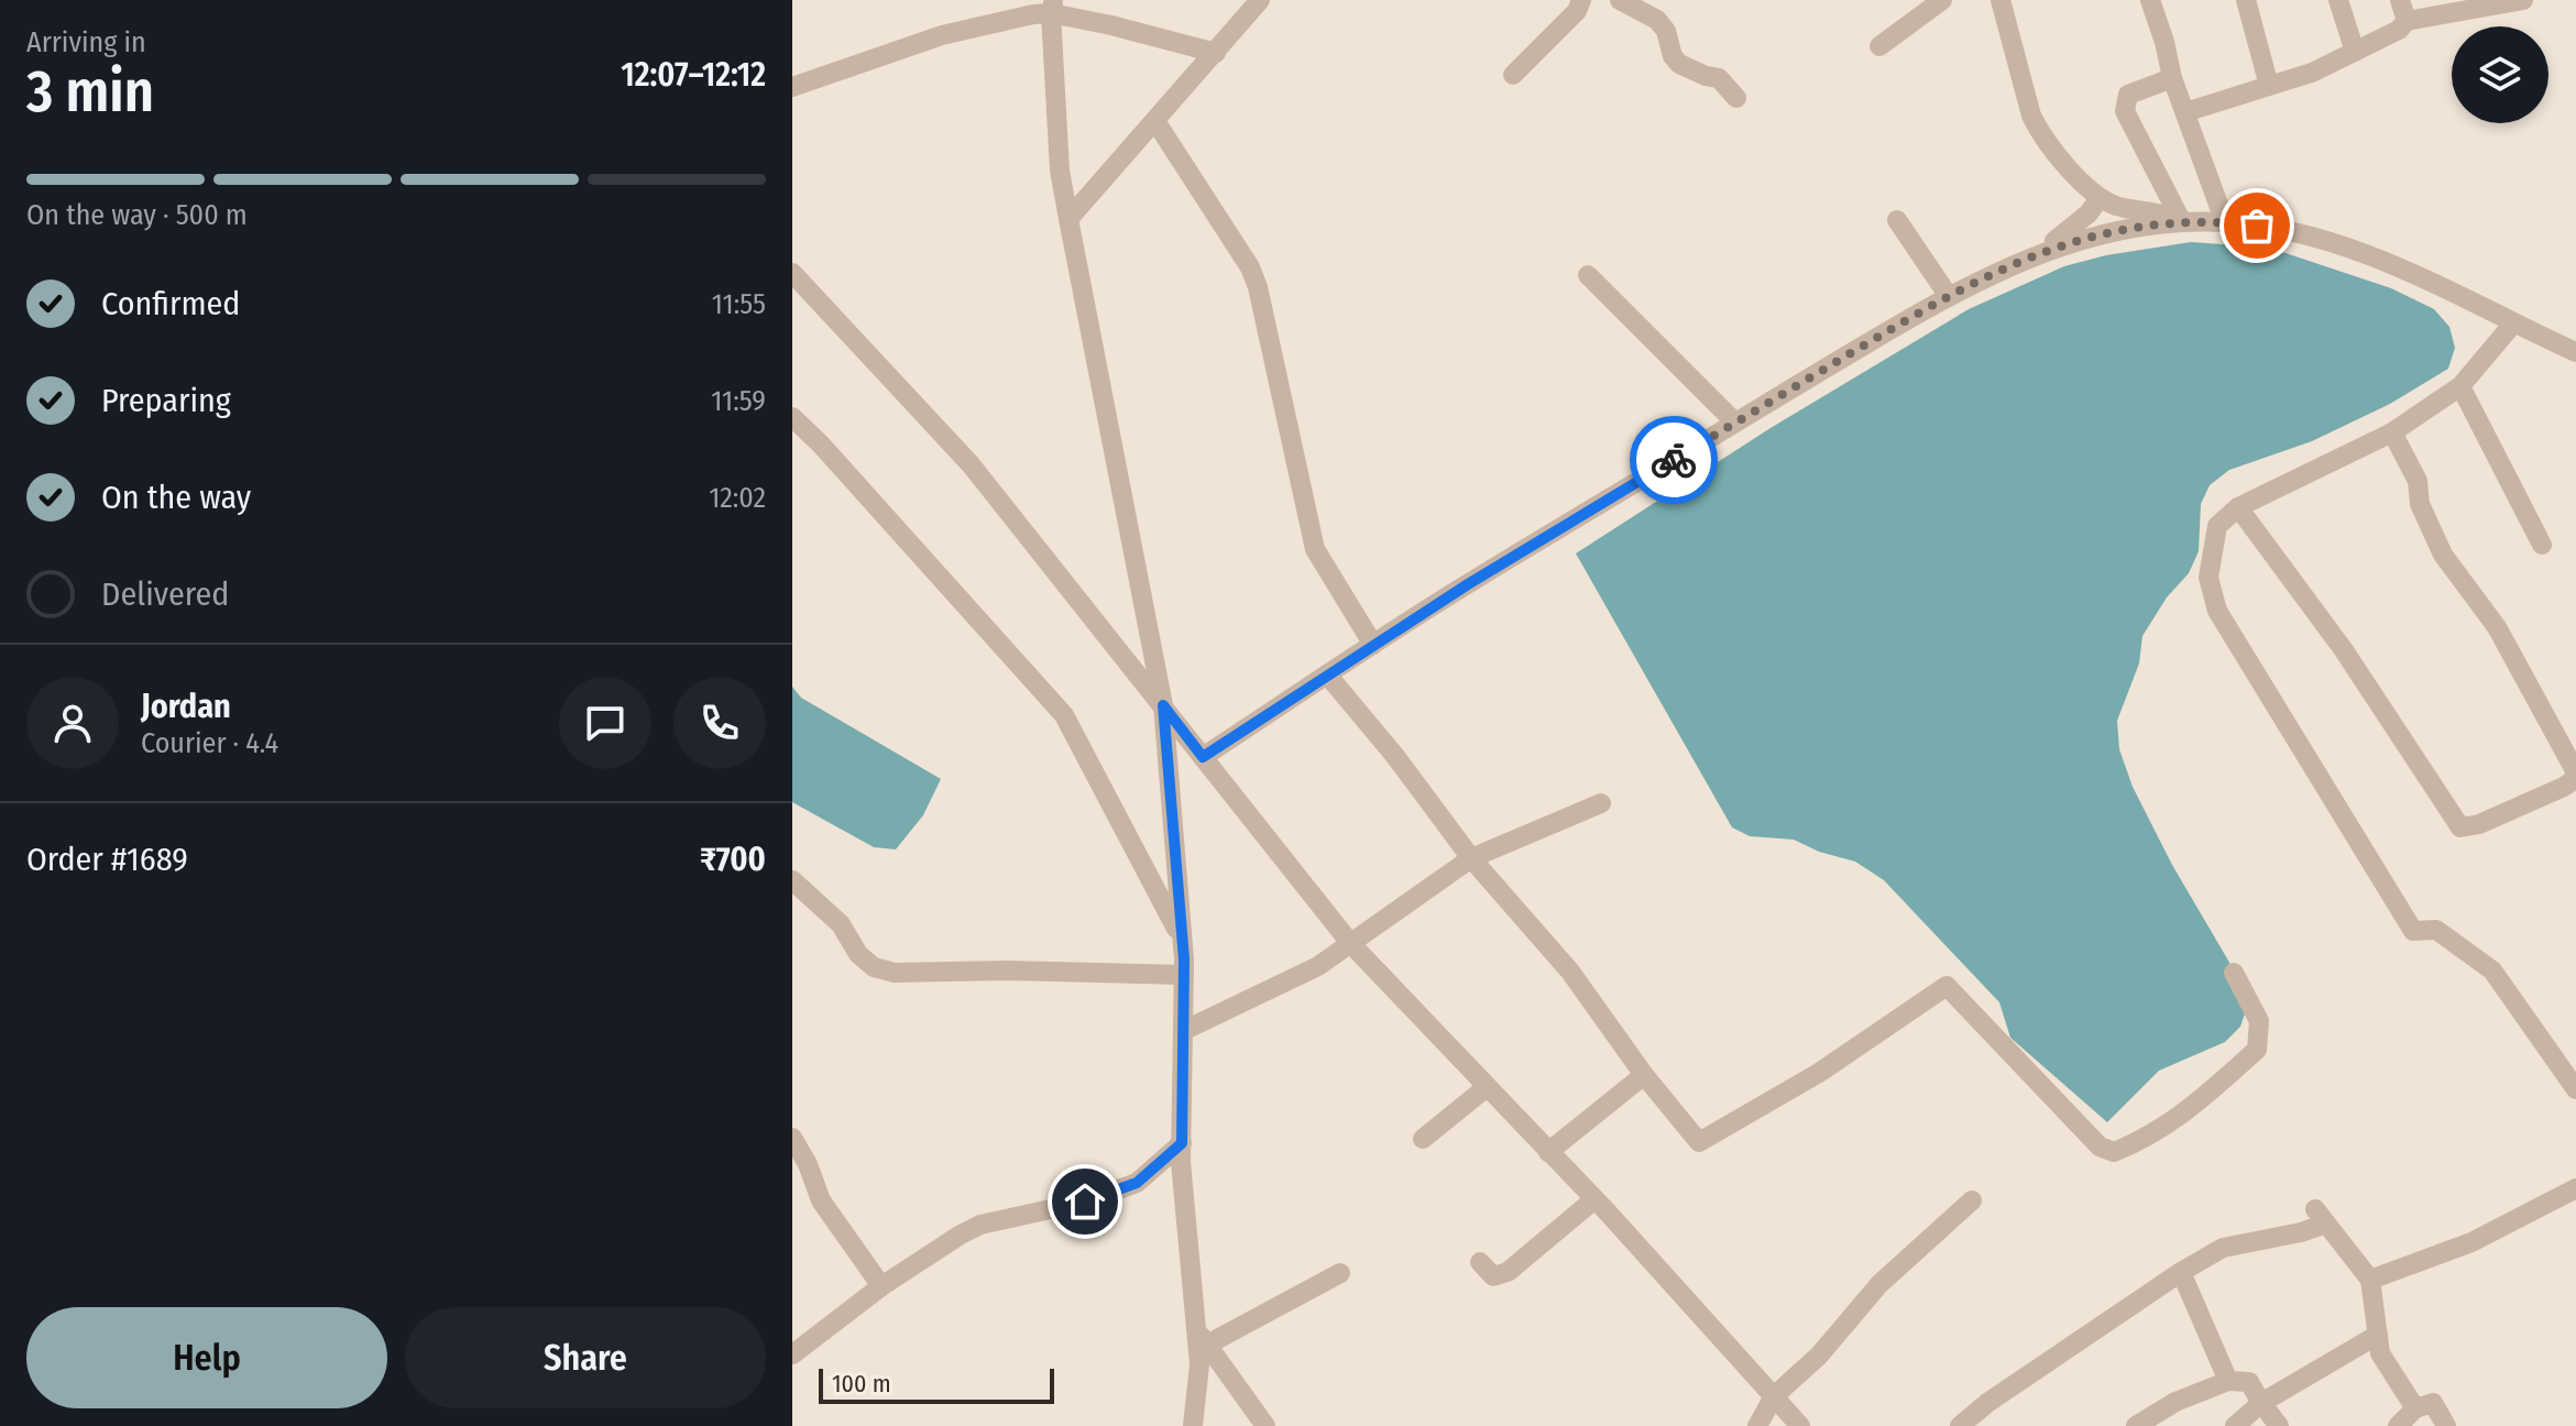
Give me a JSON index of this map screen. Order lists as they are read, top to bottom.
{
  "scale_bar": "100 m",
  "page": {
    "heading": ["3 min", "Arriving in", "12:07–12:12"],
    "panel": [
      "Jordan",
      "Courier · 4.4",
      "Order #1689",
      "₹700"
    ],
    "bar": "On the way · 500 m",
    "list": [
      ["Confirmed", "11:55"],
      ["Preparing", "11:59"],
      ["On the way", "12:02"],
      "Delivered"
    ],
    "buttons": ["Help", "Share"],
    "scale": "100 m"
  }
}
